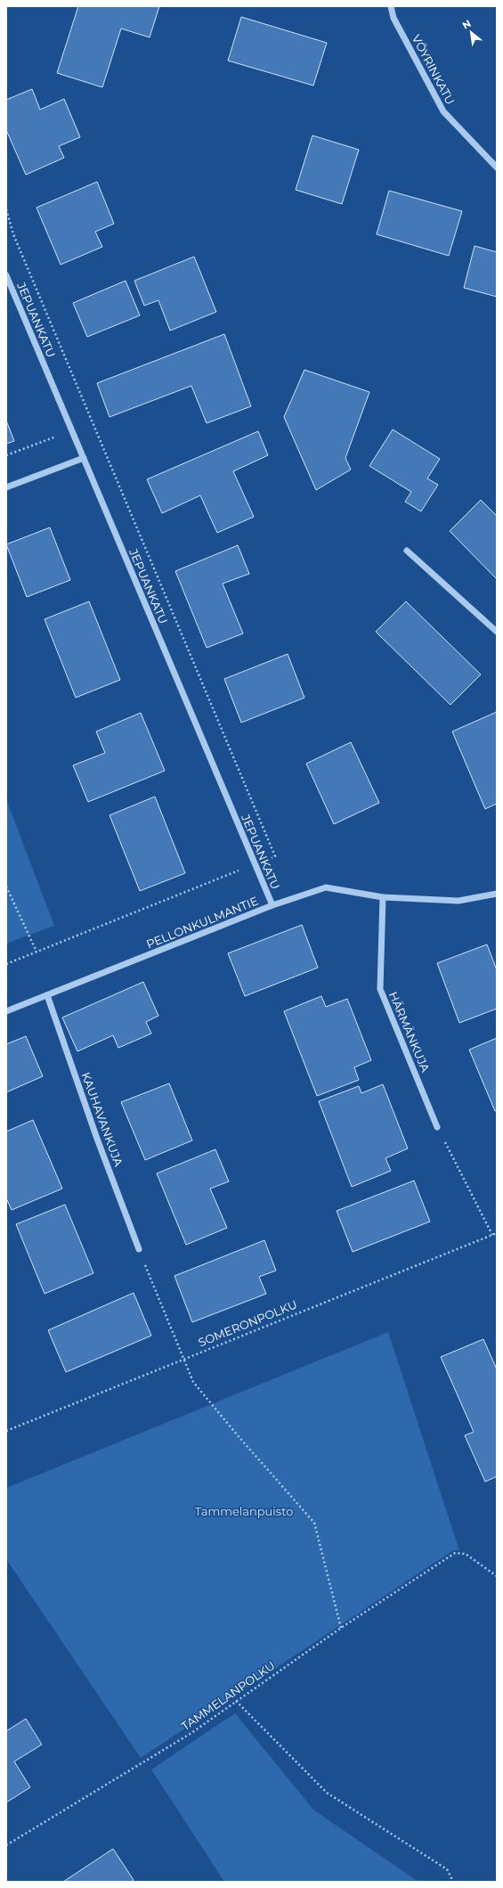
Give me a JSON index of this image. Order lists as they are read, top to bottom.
{
  "streets": {
    "street": [
      "VÖYRINKATU",
      "JEPUANKATU",
      "PELLONKULMANTIE",
      "HÄRMÄNKUJA",
      "KAUHAVANKUJA"
    ],
    "path": ["SOMERONPOLKU", "TAMMELANPOLKU"]
  },
  "crossings": [
    ["JEPUANKATU", "PELLONKULMANTIE"],
    ["PELLONKULMANTIE", "HÄRMÄNKUJA"],
    ["PELLONKULMANTIE", "KAUHAVANKUJA"]
  ],
  "parks": ["Tammelanpuisto"],
  "north": "top left"
}
